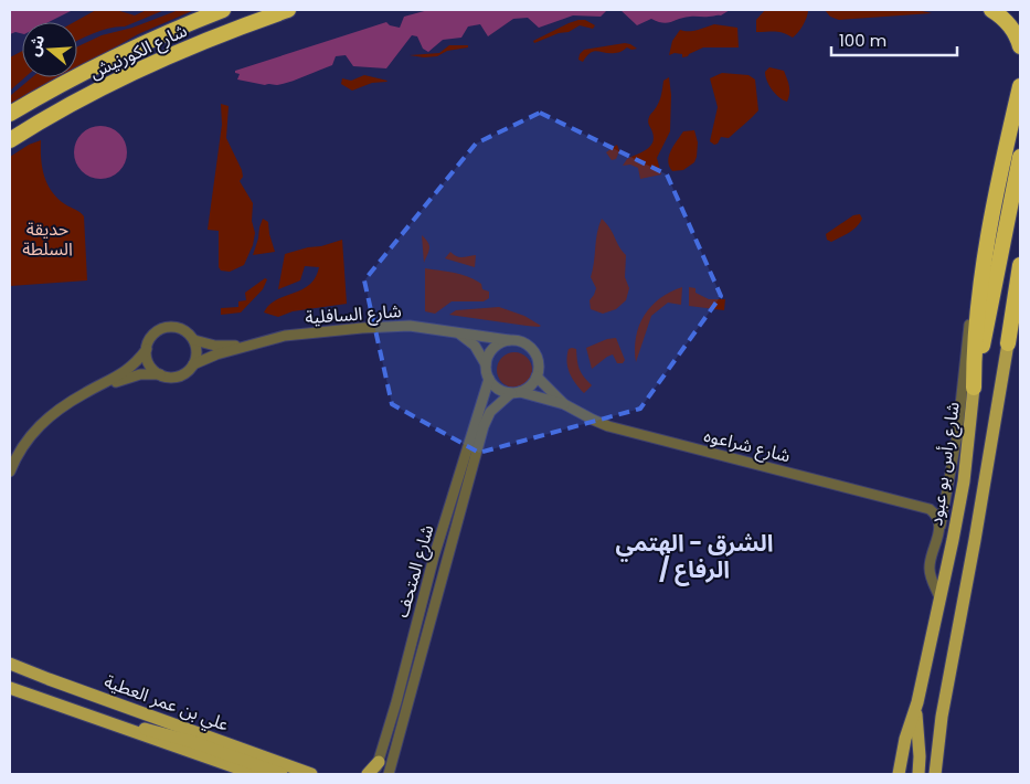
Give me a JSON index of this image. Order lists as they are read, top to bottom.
{
  "streets": {
    "highway": ["شارع الكورنيش", "شارع رأس بو عبود"],
    "main road": ["علي بن عمر العطية"],
    "street": ["شارع السافلية", "شارع شراعوه", "شارع المتحف"]
  },
  "crossings": [
    ["شارع السافلية", "شارع شراعوه"],
    ["شارع السافلية", "شارع المتحف"],
    ["شارع شراعوه", "شارع المتحف"]
  ],
  "districts": ["الشرق - الهتمي / الرفاع"],
  "parks": ["حديقة السلطة"],
  "scale_bar": "100 m",
  "north": "left"
}
